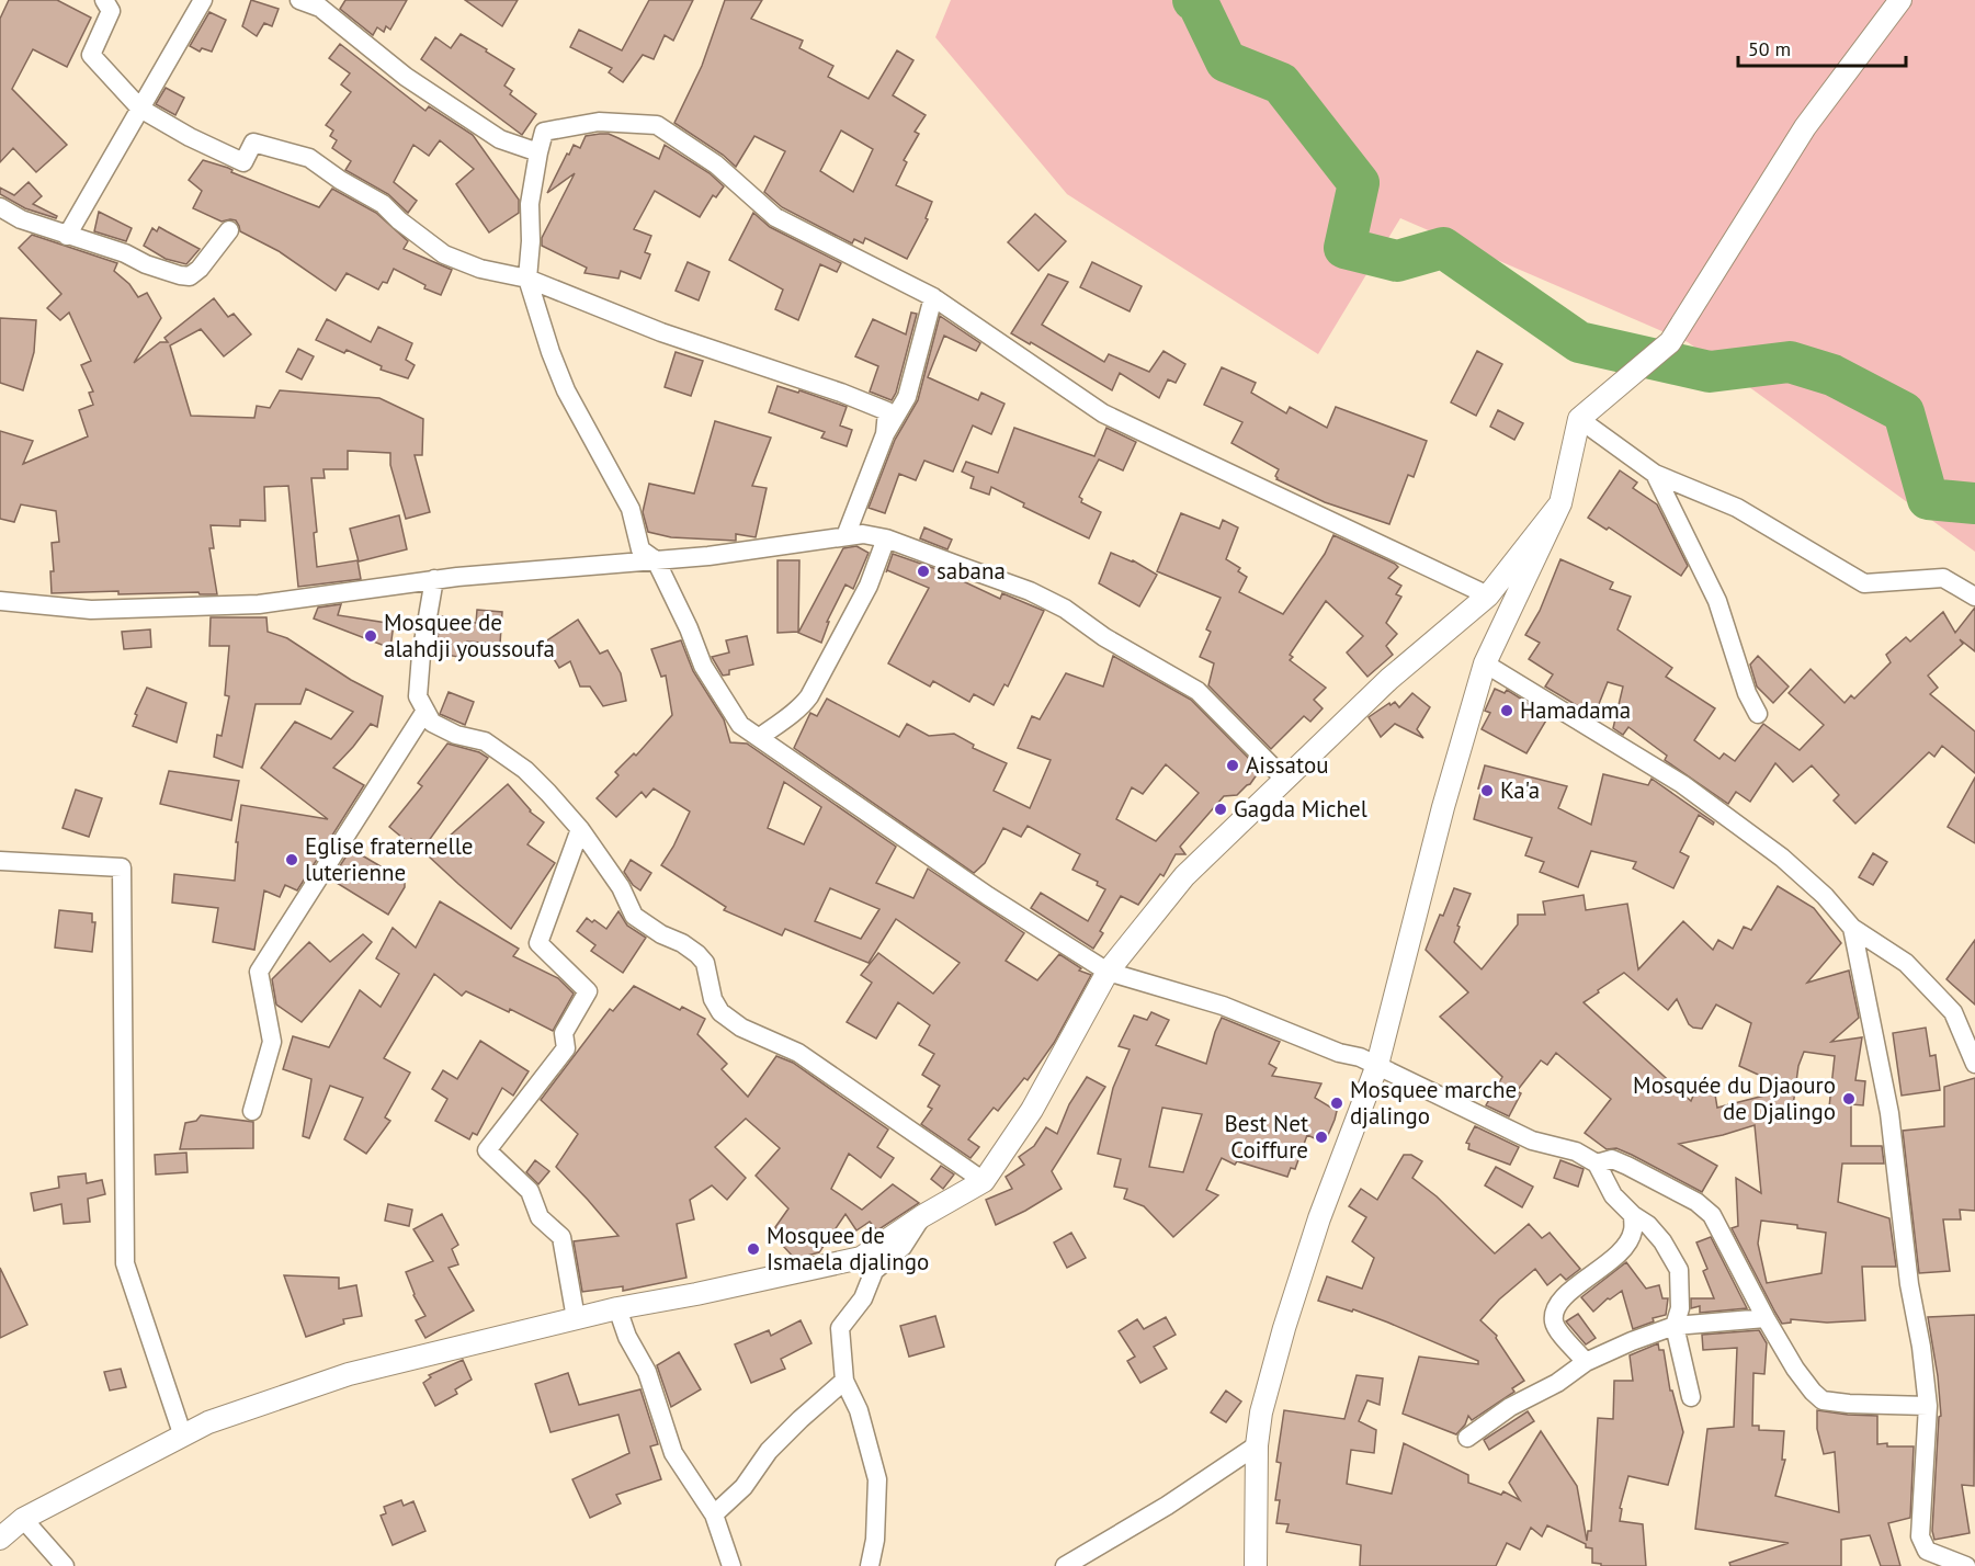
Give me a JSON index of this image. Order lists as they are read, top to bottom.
{
  "places": [
    "sabana",
    "Mosquee de alahdji youssoufa",
    "Hamadama",
    "Aissatou",
    "Ka'a",
    "Gagda Michel",
    "Eglise fraternelle luterienne",
    "Mosquée du Djaouro de Djalingo",
    "Mosquee marche djalingo",
    "Best Net Coiffure",
    "Mosquee de Ismaela djalingo"
  ],
  "scale_bar": "50 m"
}
